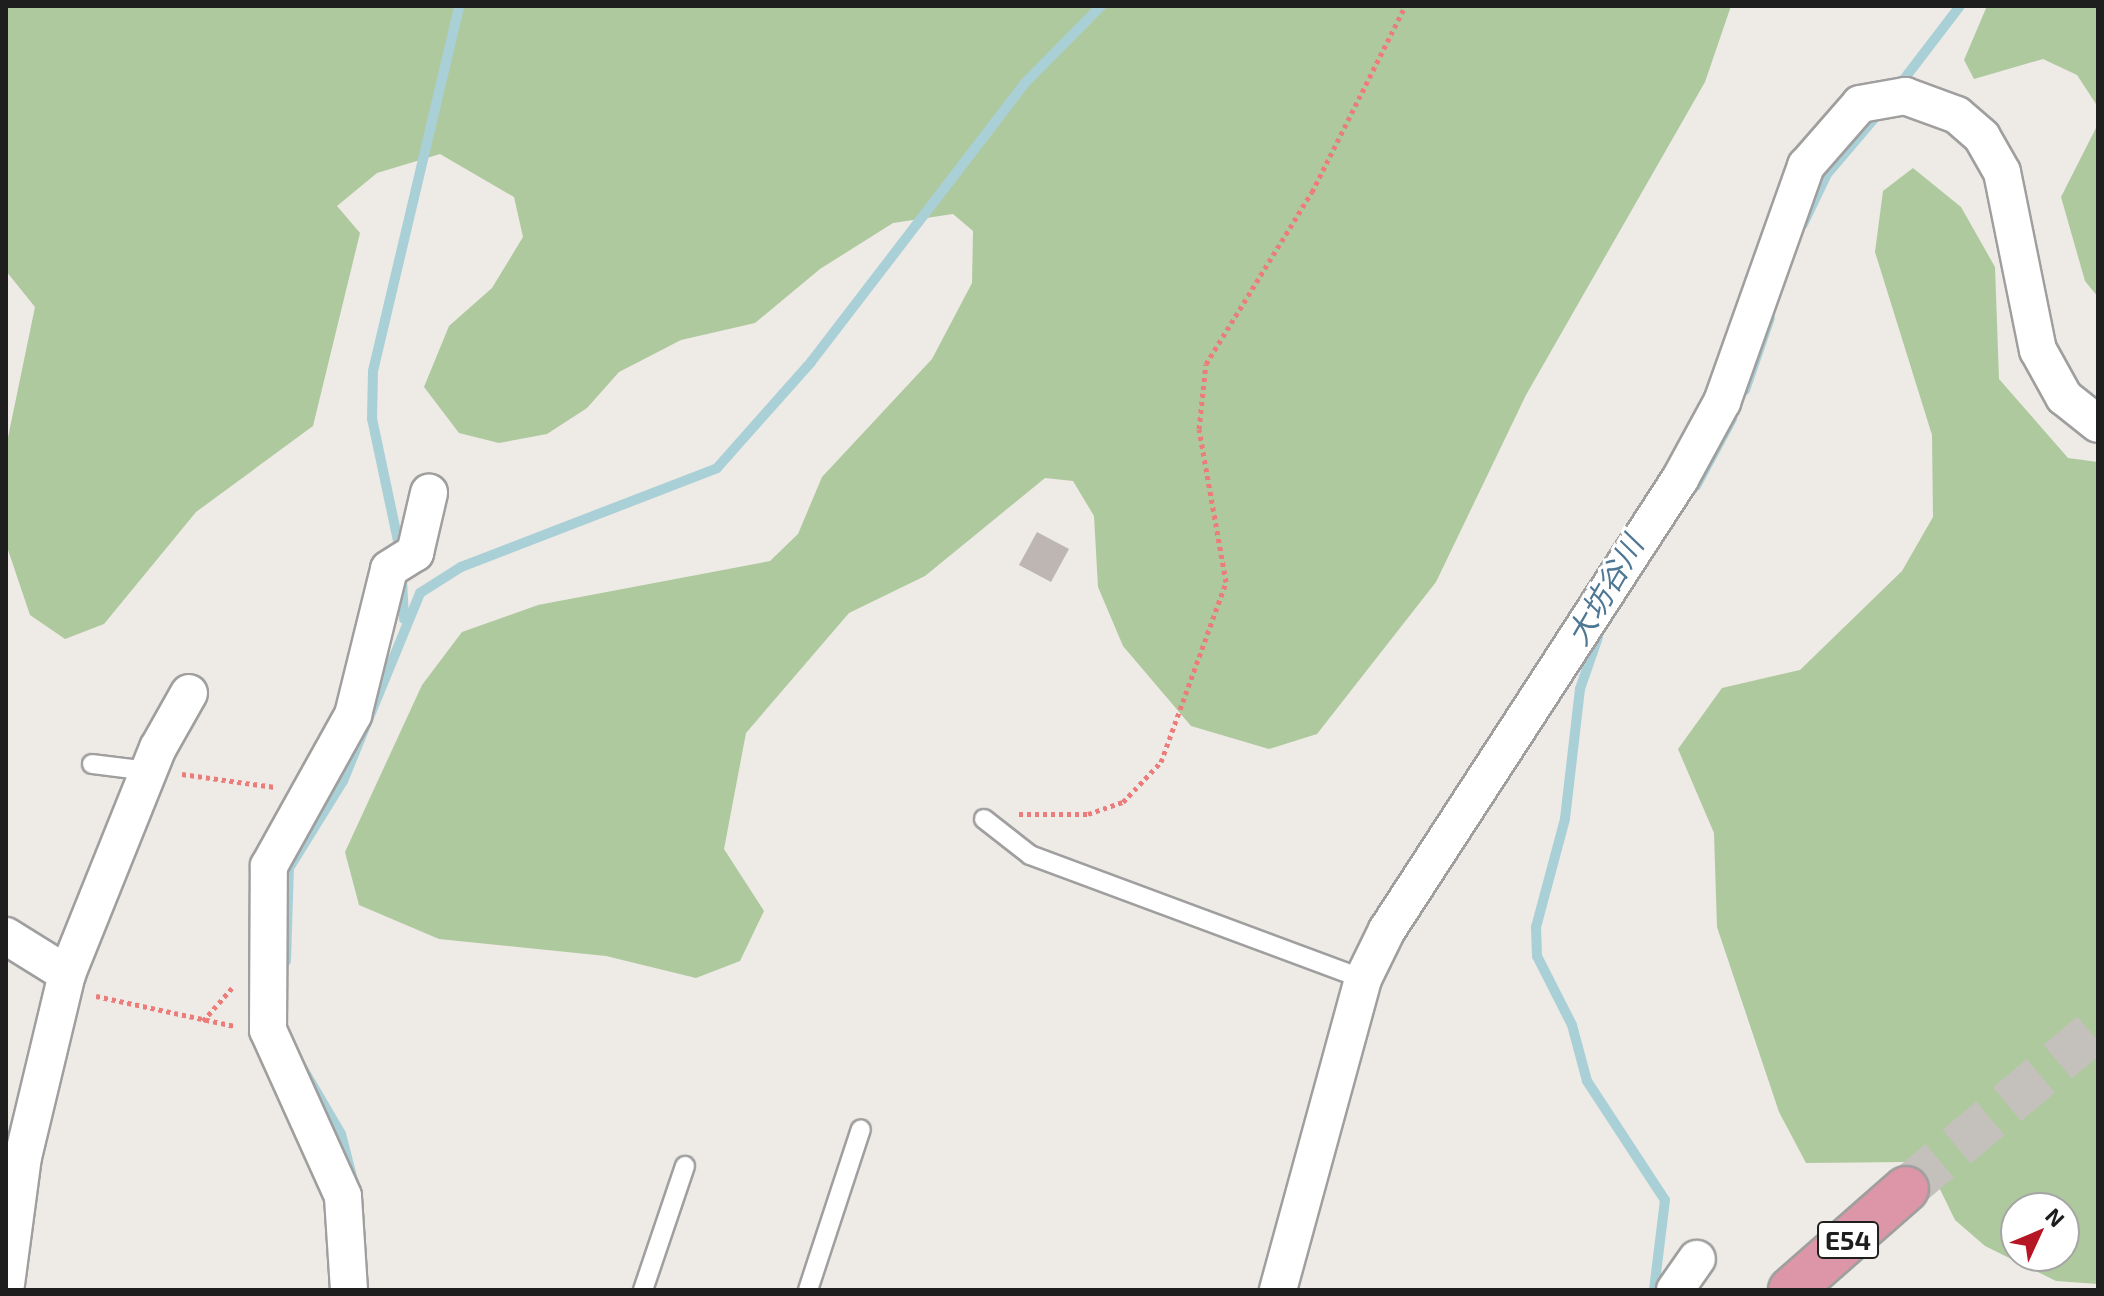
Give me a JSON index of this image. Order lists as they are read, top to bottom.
{
  "streets": {
    "highway": ["E54"]
  },
  "water": ["大坊谷川"],
  "north": "top right"
}
